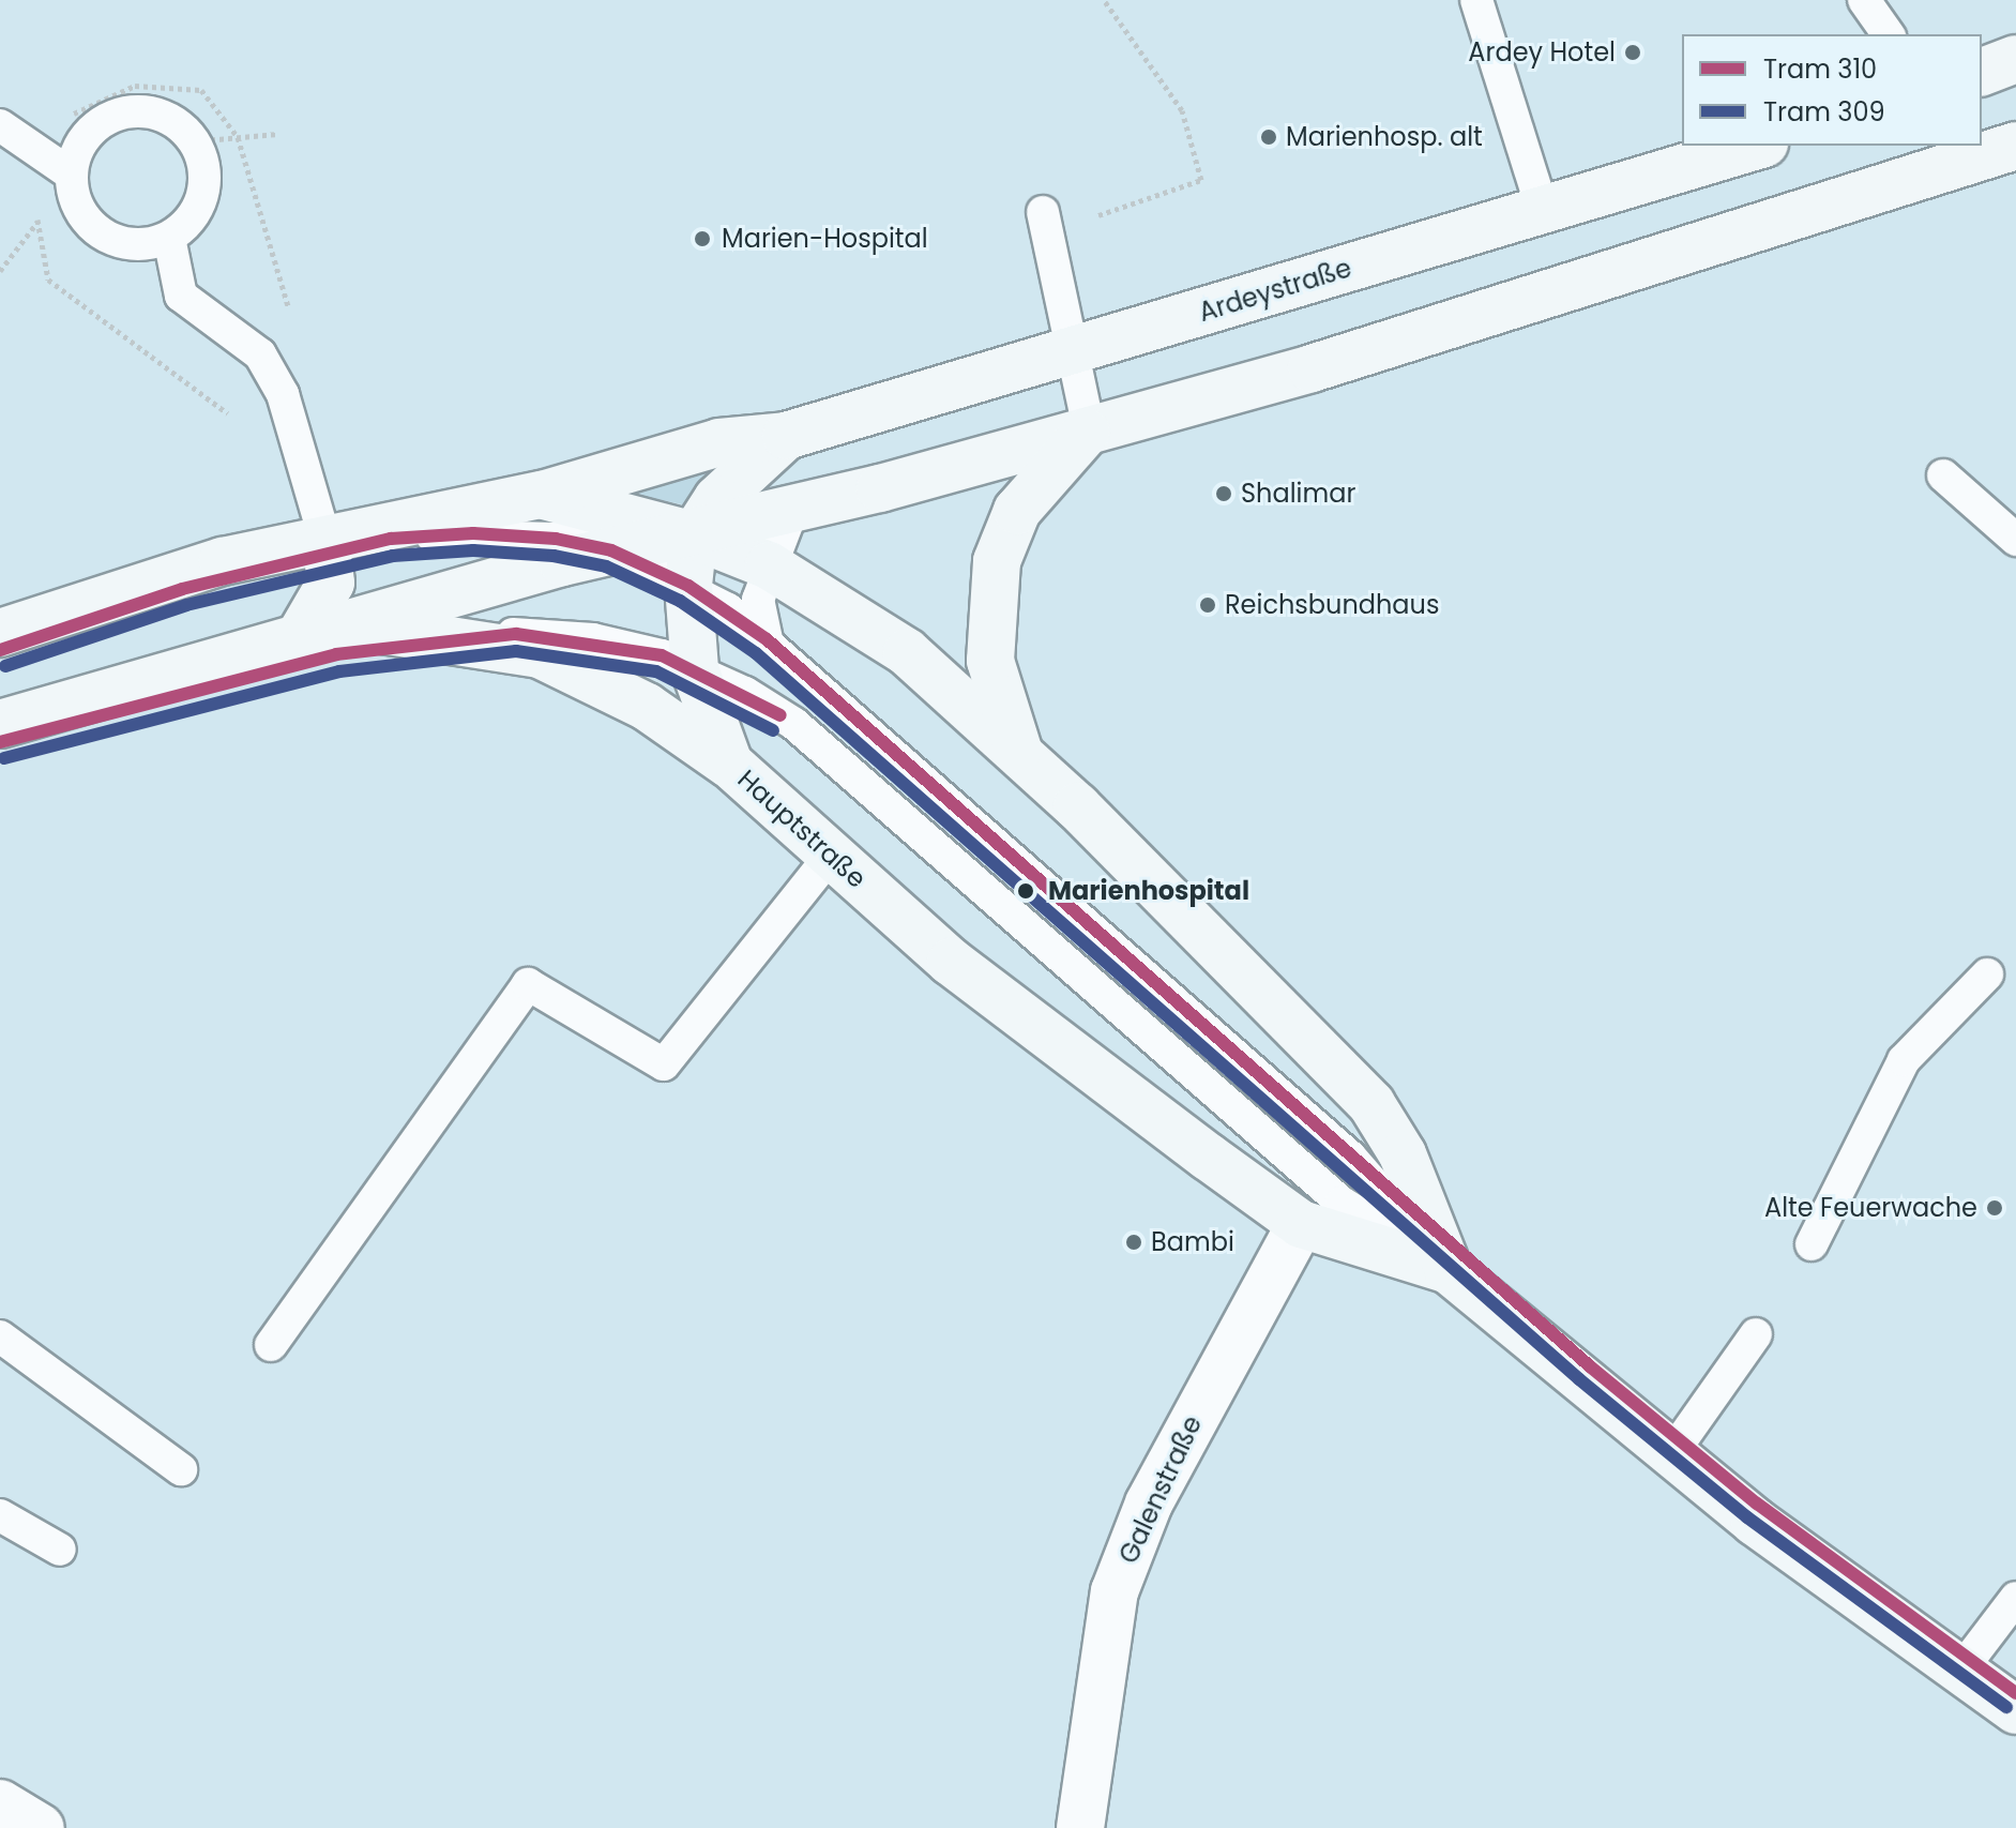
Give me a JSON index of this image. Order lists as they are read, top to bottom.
{
  "streets": {
    "main road": ["Ardeystraße", "Hauptstraße"],
    "street": ["Galenstraße"]
  },
  "crossings": [
    ["Ardeystraße", "Hauptstraße"],
    ["Hauptstraße", "Galenstraße"]
  ],
  "places": [
    "Ardey Hotel",
    "Marienhosp. alt",
    "Marien-Hospital",
    "Shalimar",
    "Reichsbundhaus",
    "Marienhospital",
    "Alte Feuerwache",
    "Bambi"
  ],
  "lines": ["tram line 310", "tram line 309"],
  "legend": ["Tram 310", "Tram 309"]
}
